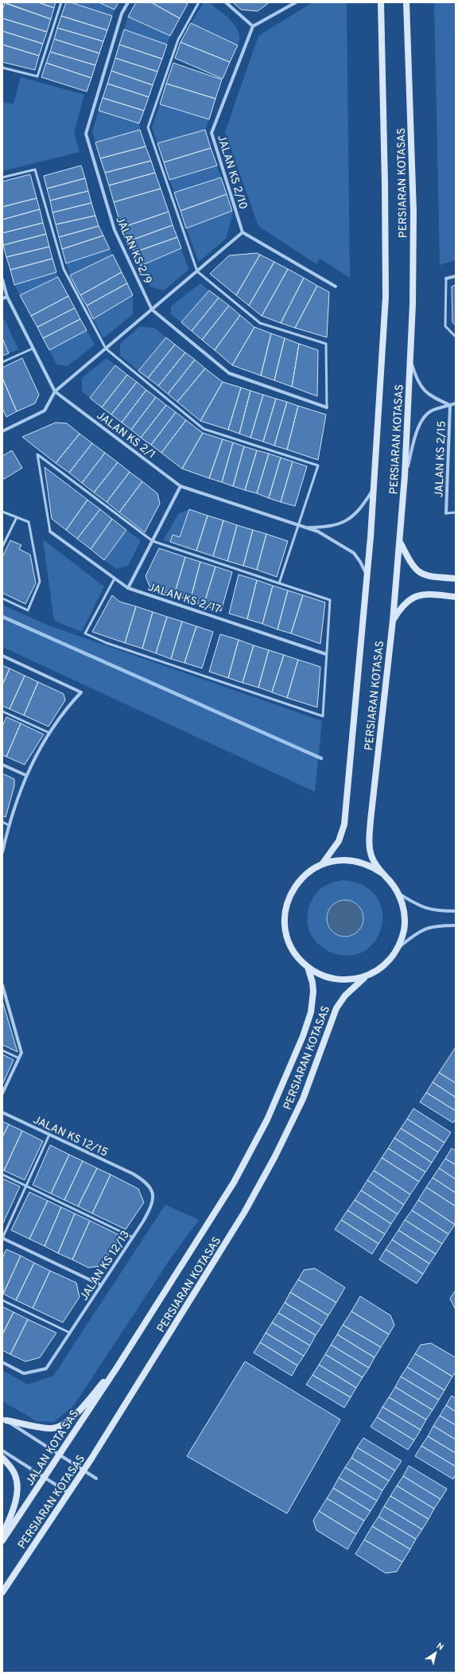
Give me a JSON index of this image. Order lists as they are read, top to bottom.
{
  "streets": {
    "main road": ["PERSIARAN KOTASAS", "JALAN KOTA SAS"],
    "street": [
      "JALAN KS 2/10",
      "JALAN KS 2/9",
      "JALAN KS 2/1",
      "JALAN KS 2/15",
      "JALAN KS 2/17",
      "JALAN KS 12/15",
      "JALAN KS 12/13"
    ]
  },
  "crossings": [
    ["PERSIARAN KOTASAS", "JALAN KS 2/1"],
    ["PERSIARAN KOTASAS", "JALAN KOTA SAS"],
    ["JALAN KS 12/15", "JALAN KS 12/13"]
  ],
  "north": "top right"
}
